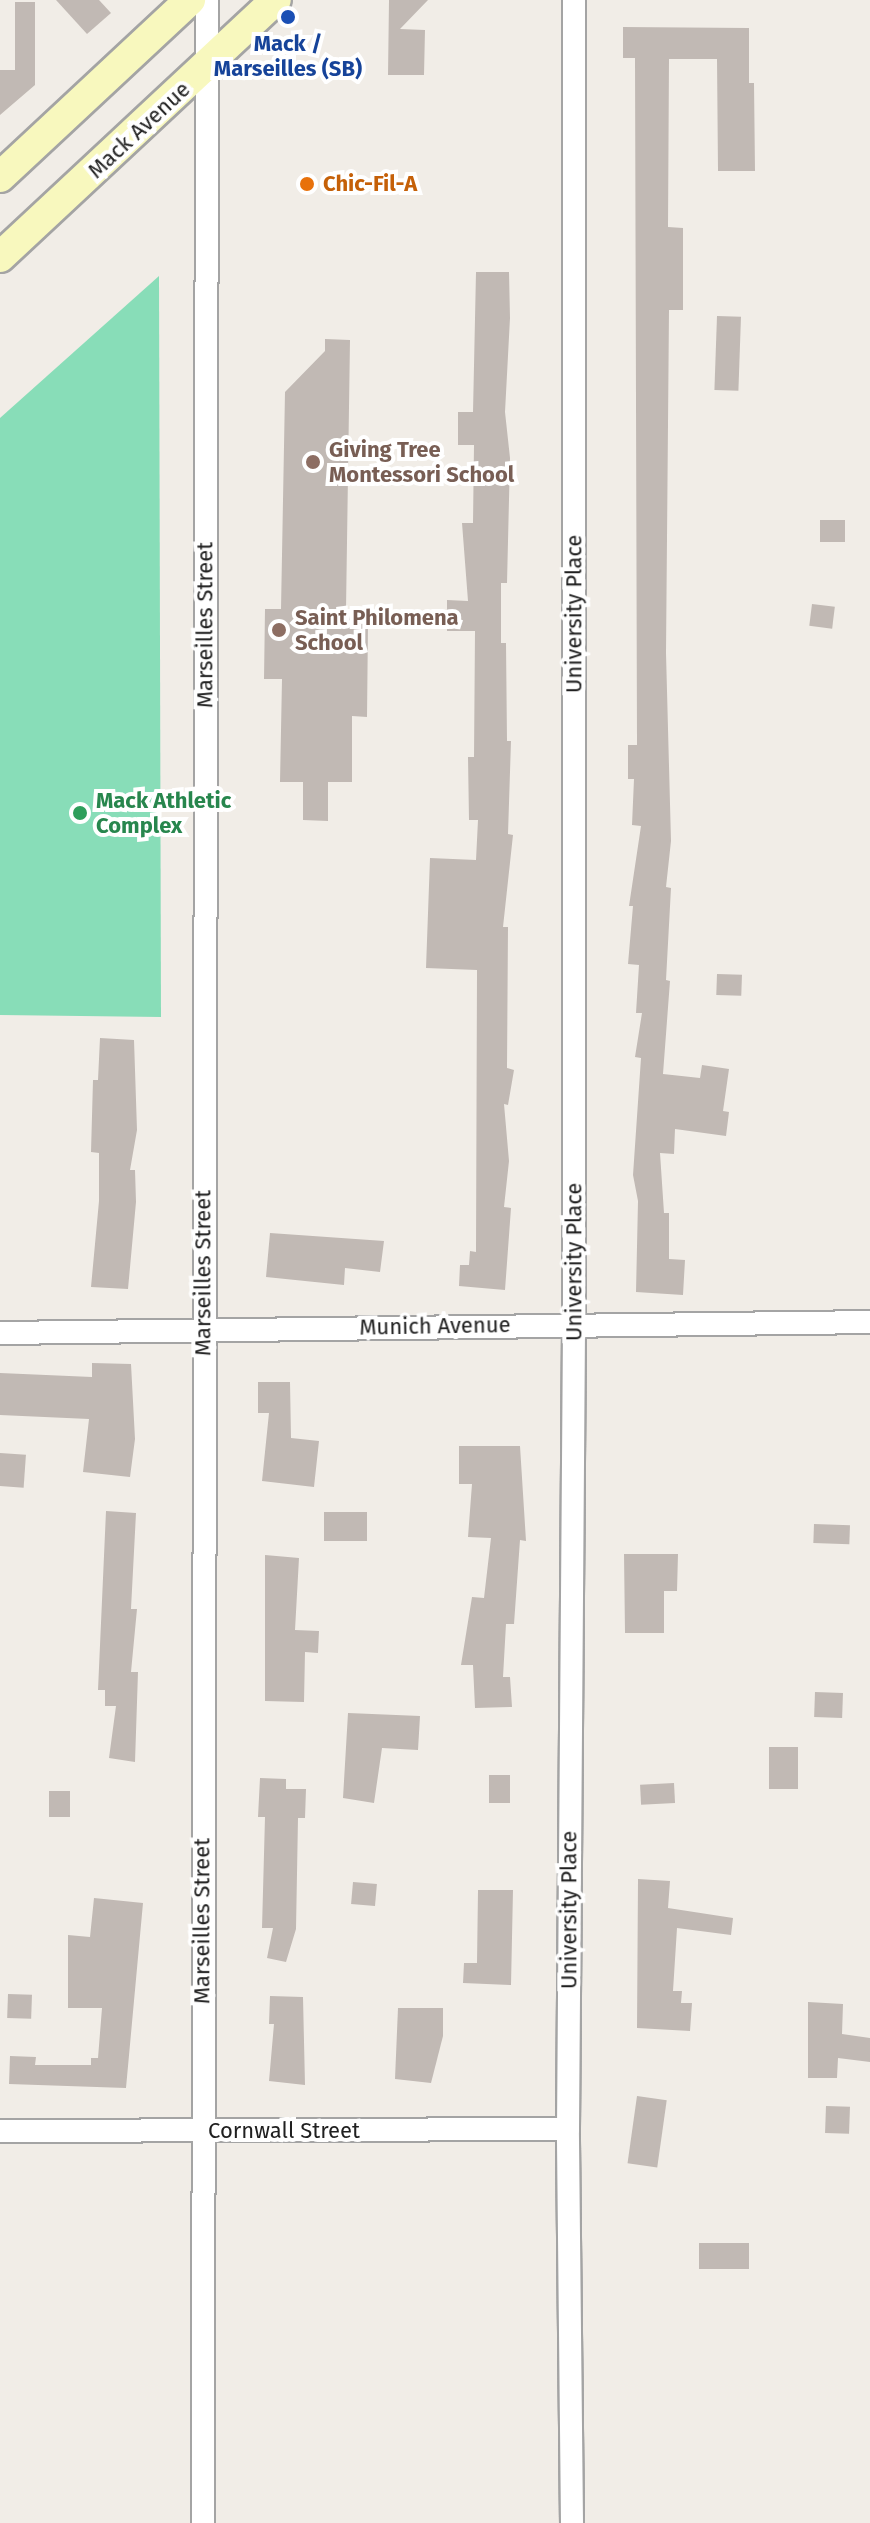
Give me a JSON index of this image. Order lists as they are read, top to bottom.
{
  "streets": {
    "main road": ["Mack Avenue"],
    "street": [
      "University Place",
      "Marseilles Street",
      "Munich Avenue",
      "Cornwall Street"
    ]
  },
  "crossings": [
    ["Mack Avenue", "Marseilles Street"],
    ["University Place", "Munich Avenue"],
    ["University Place", "Cornwall Street"],
    ["Marseilles Street", "Munich Avenue"],
    ["Marseilles Street", "Cornwall Street"]
  ],
  "places": [
    "Mack / Marseilles (SB)",
    "Chic-Fil-A",
    "Giving Tree Montessori School",
    "Saint Philomena School",
    "Mack Athletic Complex"
  ]
}
